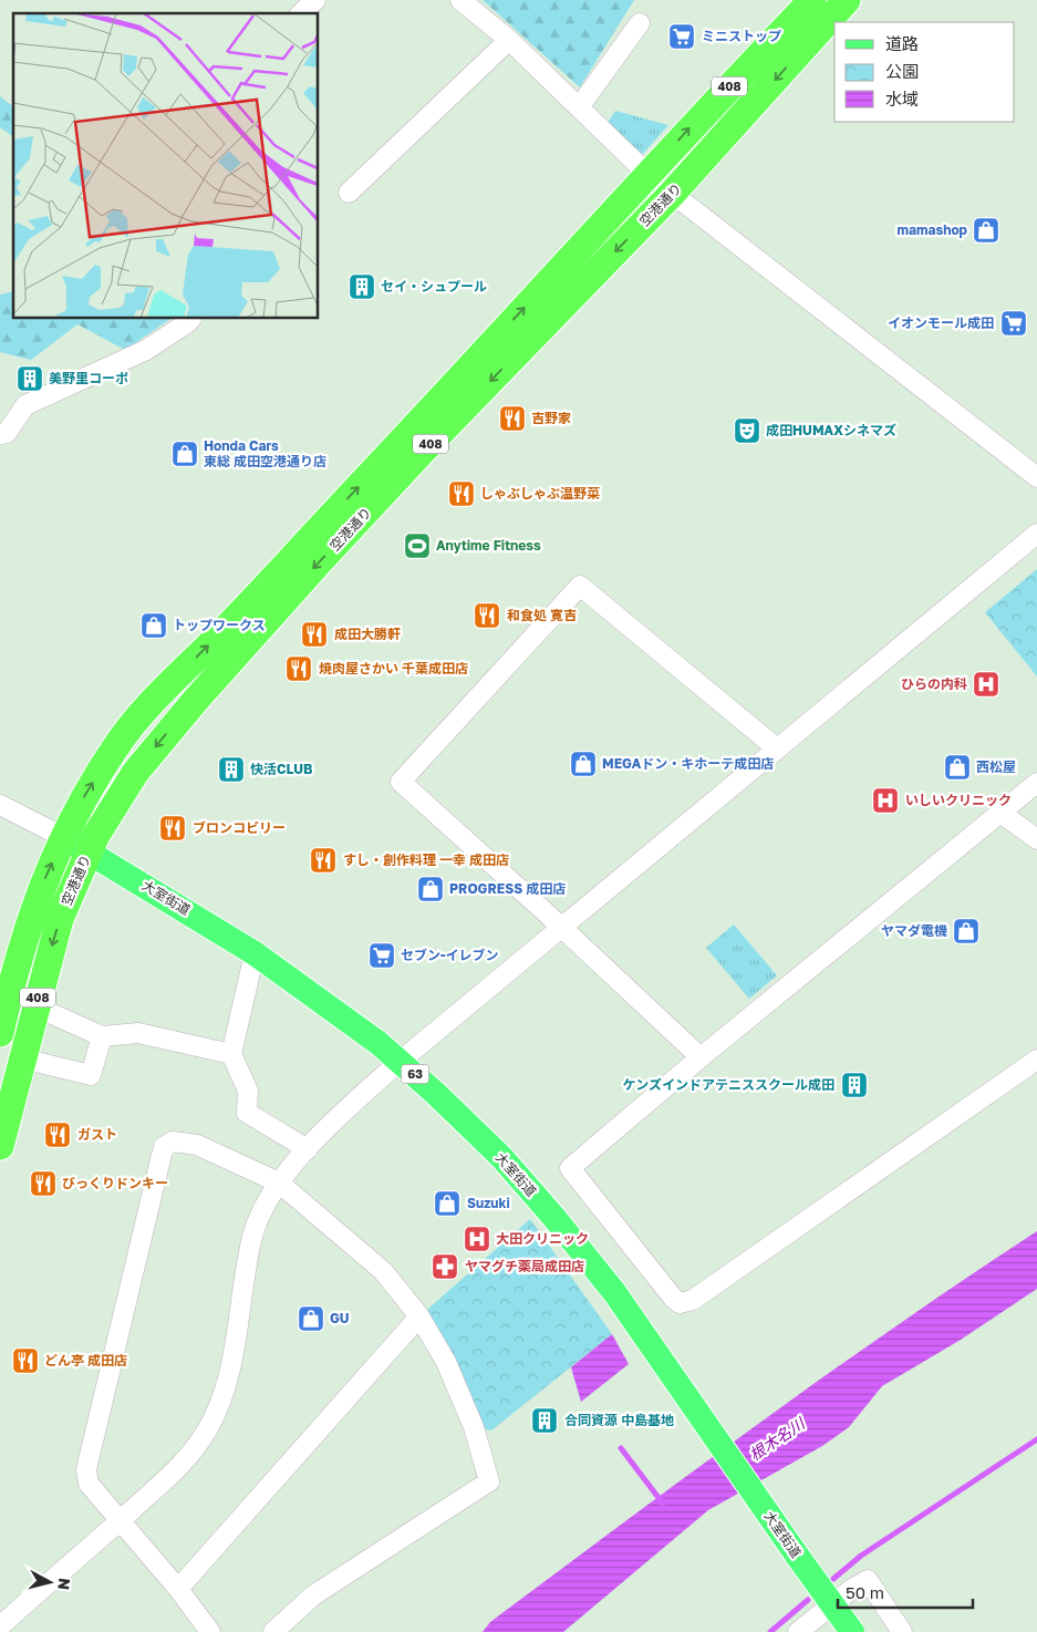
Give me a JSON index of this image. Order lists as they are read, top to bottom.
{
  "streets": {
    "highway": ["408", "空港通り"],
    "main road": ["大室街道", "63"]
  },
  "crossings": [
    ["空港通り", "大室街道"]
  ],
  "water": ["根木名川"],
  "places": {
    "supermarket": ["ミニストップ", "イオンモール成田", "セブン-イレブン"],
    "shop": [
      "mamashop",
      "Honda Cars 東総 成田空港通り店",
      "トップワークス",
      "MEGAドン・キホーテ成田店",
      "西松屋",
      "PROGRESS 成田店",
      "ヤマダ電機",
      "Suzuki",
      "GU"
    ],
    "building": [
      "セイ・シュプール",
      "美野里コーポ",
      "快活CLUB",
      "ケンズインドアテニススクール成田",
      "合同資源 中島基地"
    ],
    "restaurant": [
      "吉野家",
      "しゃぶしゃぶ温野菜",
      "和食処 寛吉",
      "成田大勝軒",
      "焼肉屋さかい 千葉成田店",
      "ブロンコビリー",
      "すし・創作料理 一幸 成田店",
      "ガスト",
      "びっくりドンキー",
      "どん亭 成田店"
    ],
    "theatre": ["成田HUMAXシネマズ"],
    "sports": ["Anytime Fitness"],
    "hospital": ["ひらの内科", "いしいクリニック", "大田クリニック"],
    "pharmacy": ["ヤマグチ薬局成田店"]
  },
  "legend": ["道路", "公園", "水域"],
  "scale_bar": "50 m",
  "north": "right"
}
